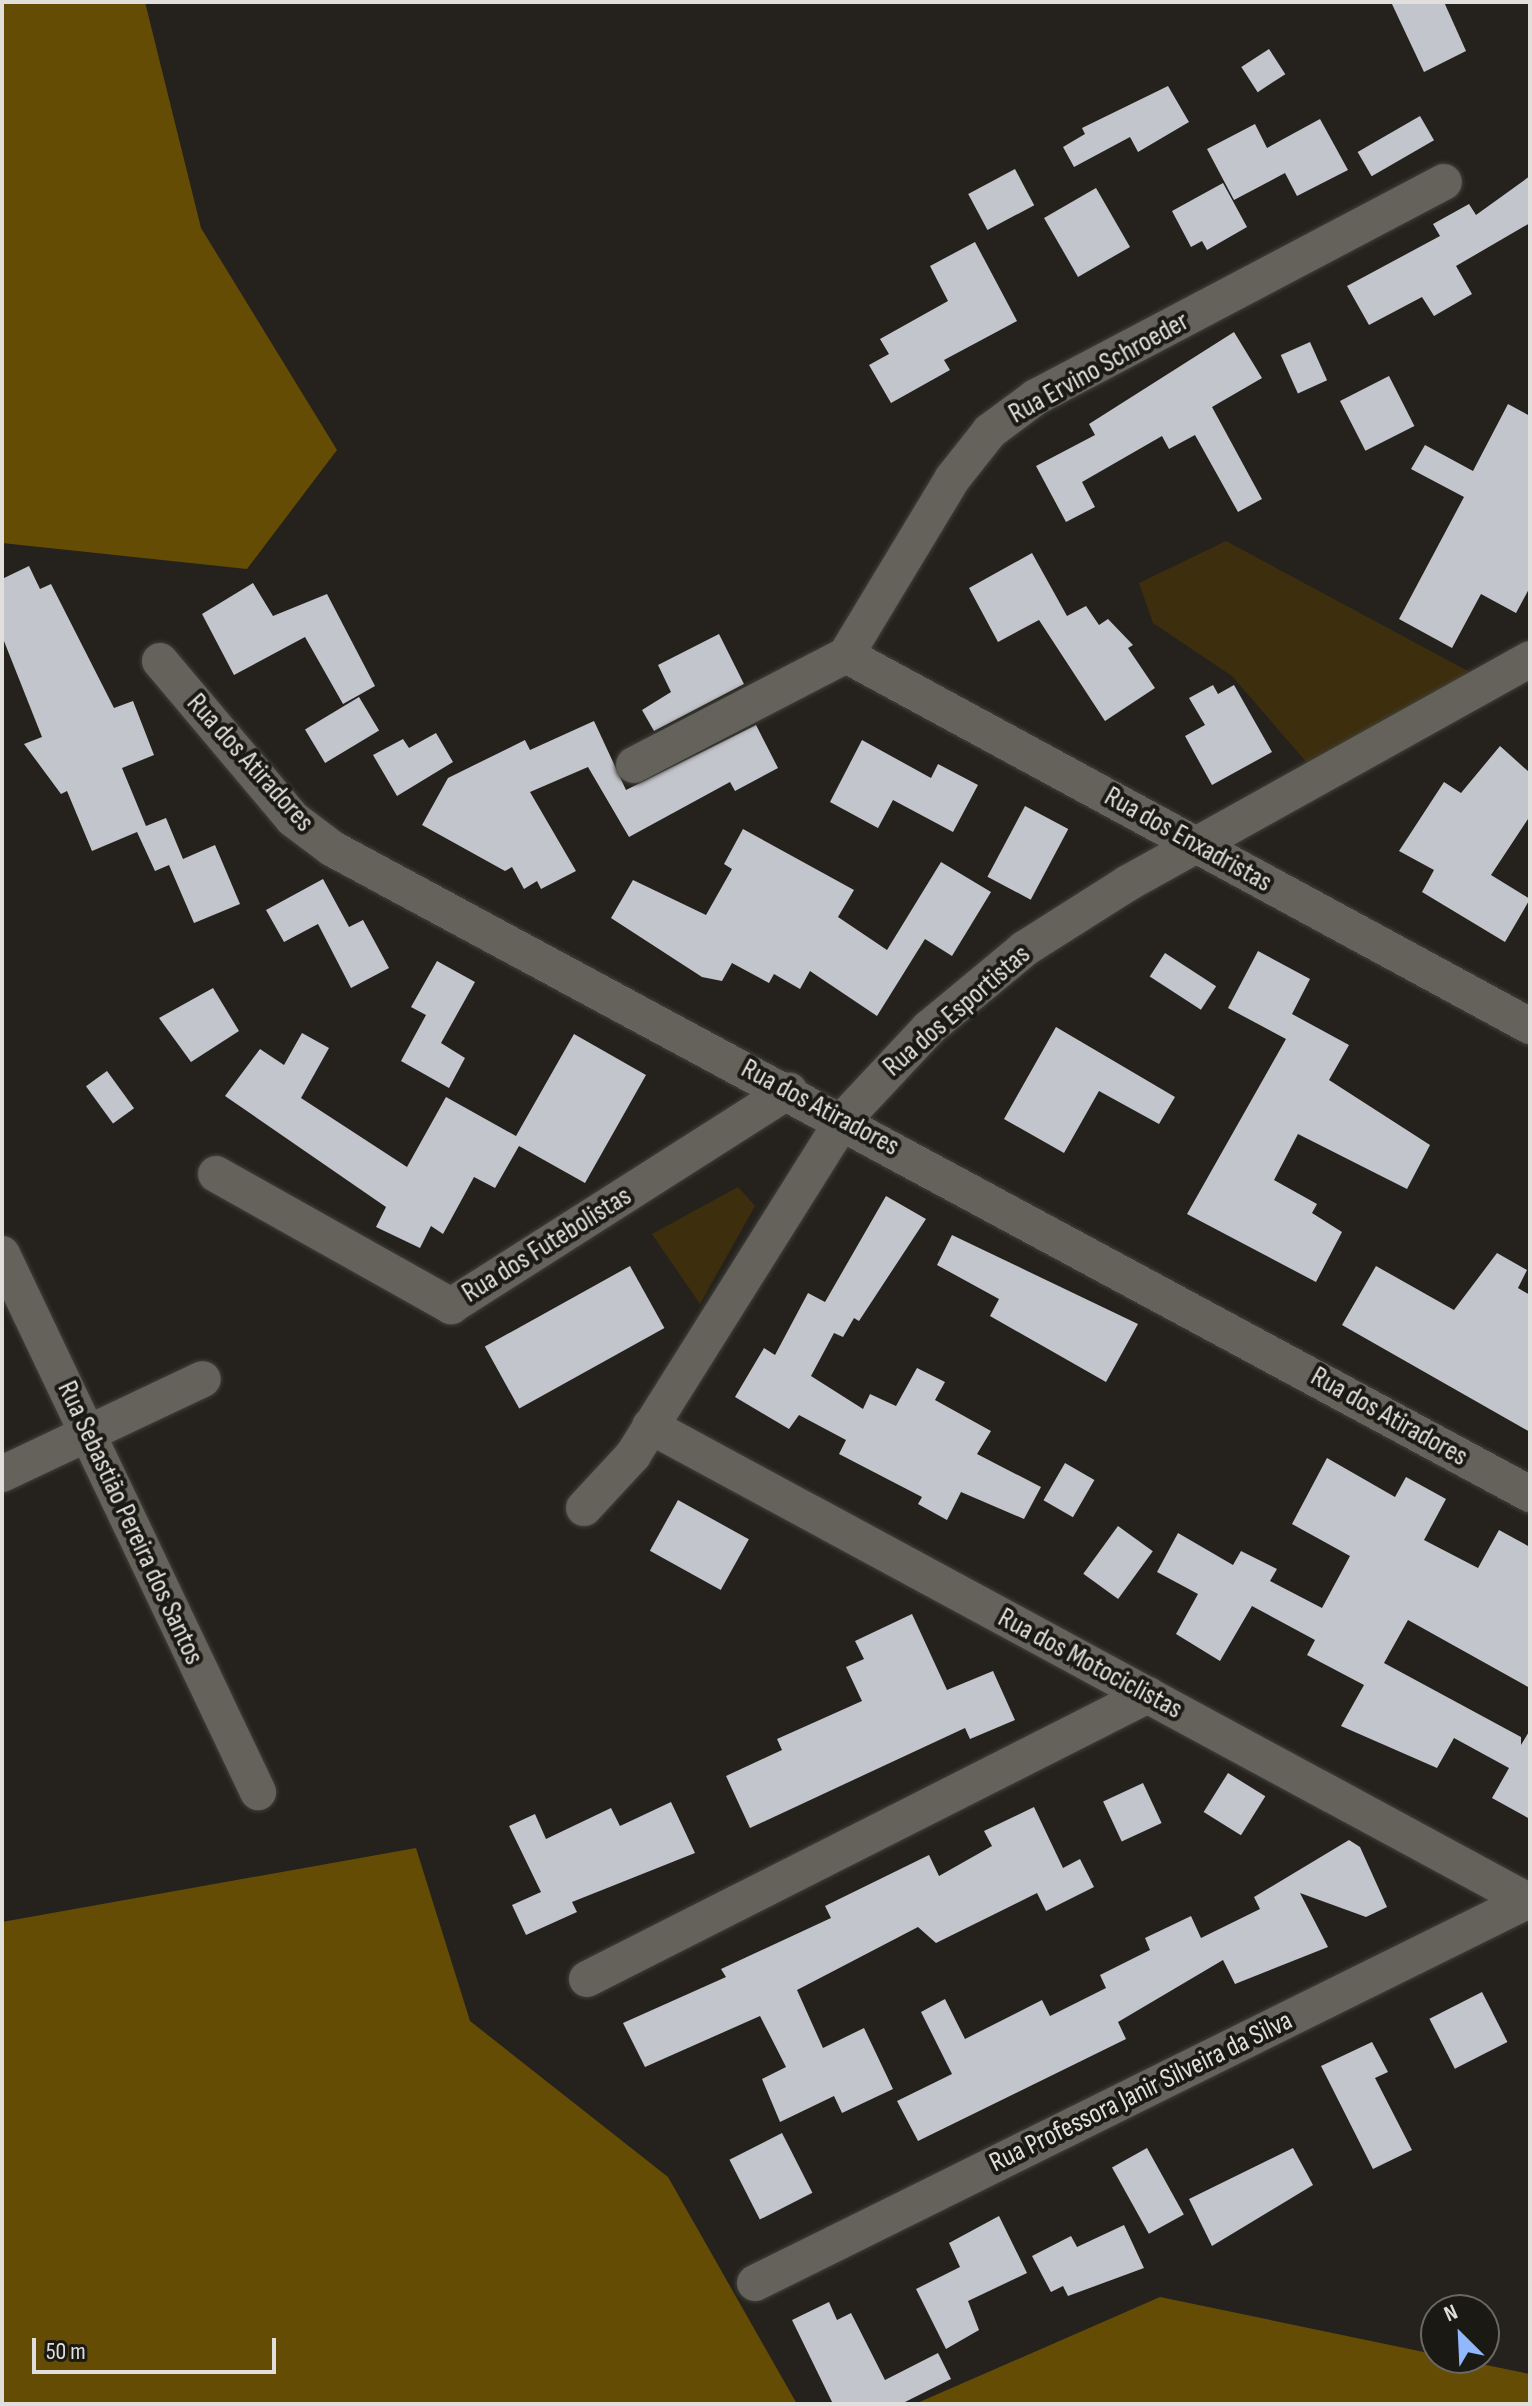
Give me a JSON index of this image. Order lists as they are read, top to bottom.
{
  "streets": {
    "street": [
      "Rua Ervino Schroeder",
      "Rua dos Atiradores",
      "Rua dos Enxadristas",
      "Rua dos Esportistas",
      "Rua dos Futebolistas",
      "Rua Sebastião Pereira dos Santos",
      "Rua dos Motociclistas",
      "Rua Professora Janir Silveira da Silva"
    ]
  },
  "crossings": [
    ["Rua Ervino Schroeder", "Rua dos Enxadristas"],
    ["Rua dos Atiradores", "Rua dos Esportistas"],
    ["Rua dos Atiradores", "Rua dos Futebolistas"],
    ["Rua dos Enxadristas", "Rua dos Esportistas"],
    ["Rua dos Esportistas", "Rua dos Motociclistas"],
    ["Rua dos Motociclistas", "Rua Professora Janir Silveira da Silva"]
  ],
  "scale_bar": "50 m",
  "north": "top left"
}
